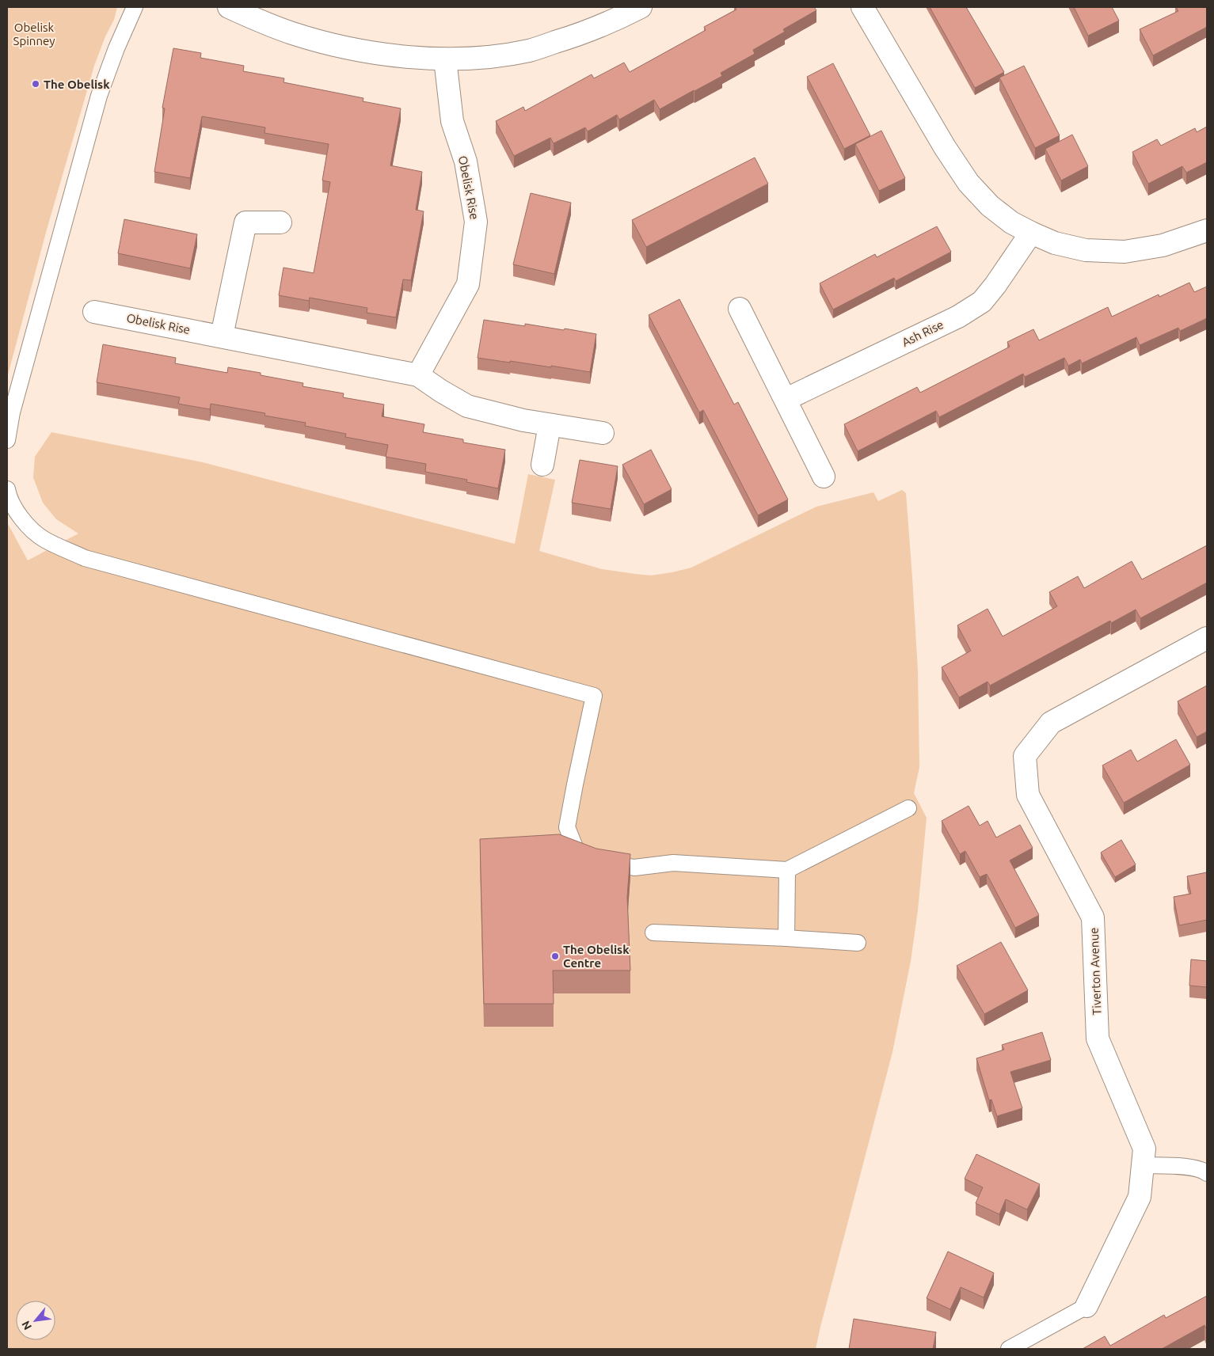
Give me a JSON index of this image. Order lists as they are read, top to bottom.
{
  "streets": {
    "street": ["Obelisk Rise", "Ash Rise", "Tiverton Avenue"]
  },
  "parks": ["Obelisk Spinney"],
  "places": ["The Obelisk", "The Obelisk Centre"],
  "north": "bottom left"
}
